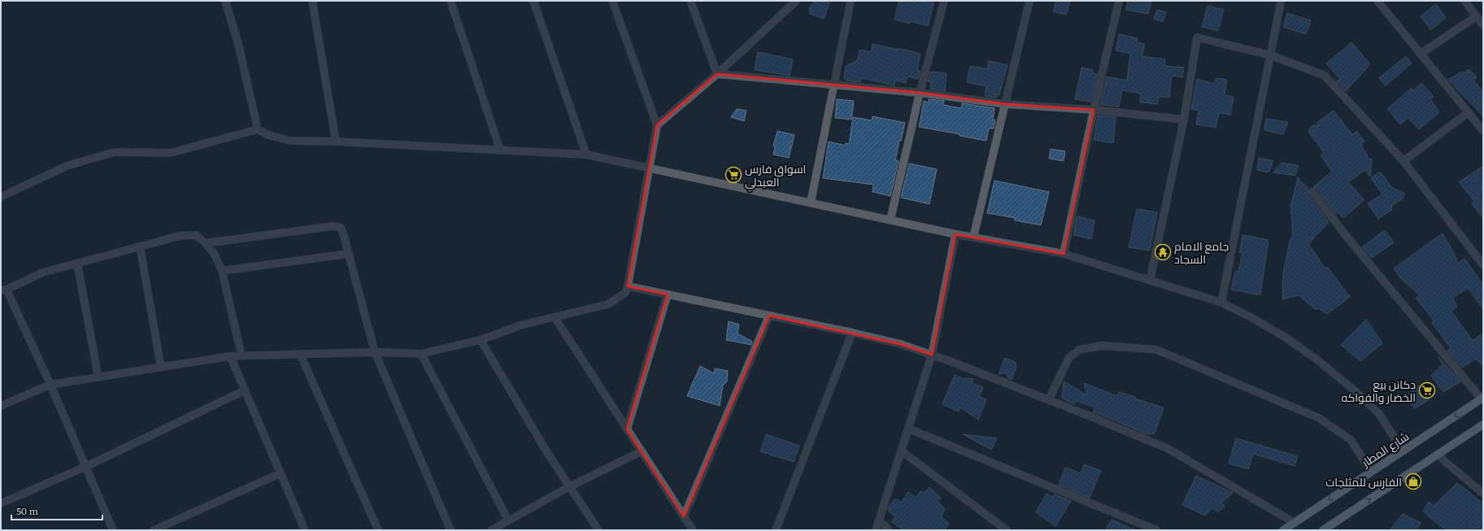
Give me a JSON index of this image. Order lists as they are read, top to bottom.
{
  "streets": {
    "main road": ["شارع المطار"]
  },
  "places": {
    "supermarket": ["اسواق فارس العبدلي", "دكانن بيع الخضار والفواكه"],
    "temple": ["جامع الامام السجاد"],
    "shop": ["الفارس للمثلجات"]
  },
  "scale_bar": "50 m"
}
